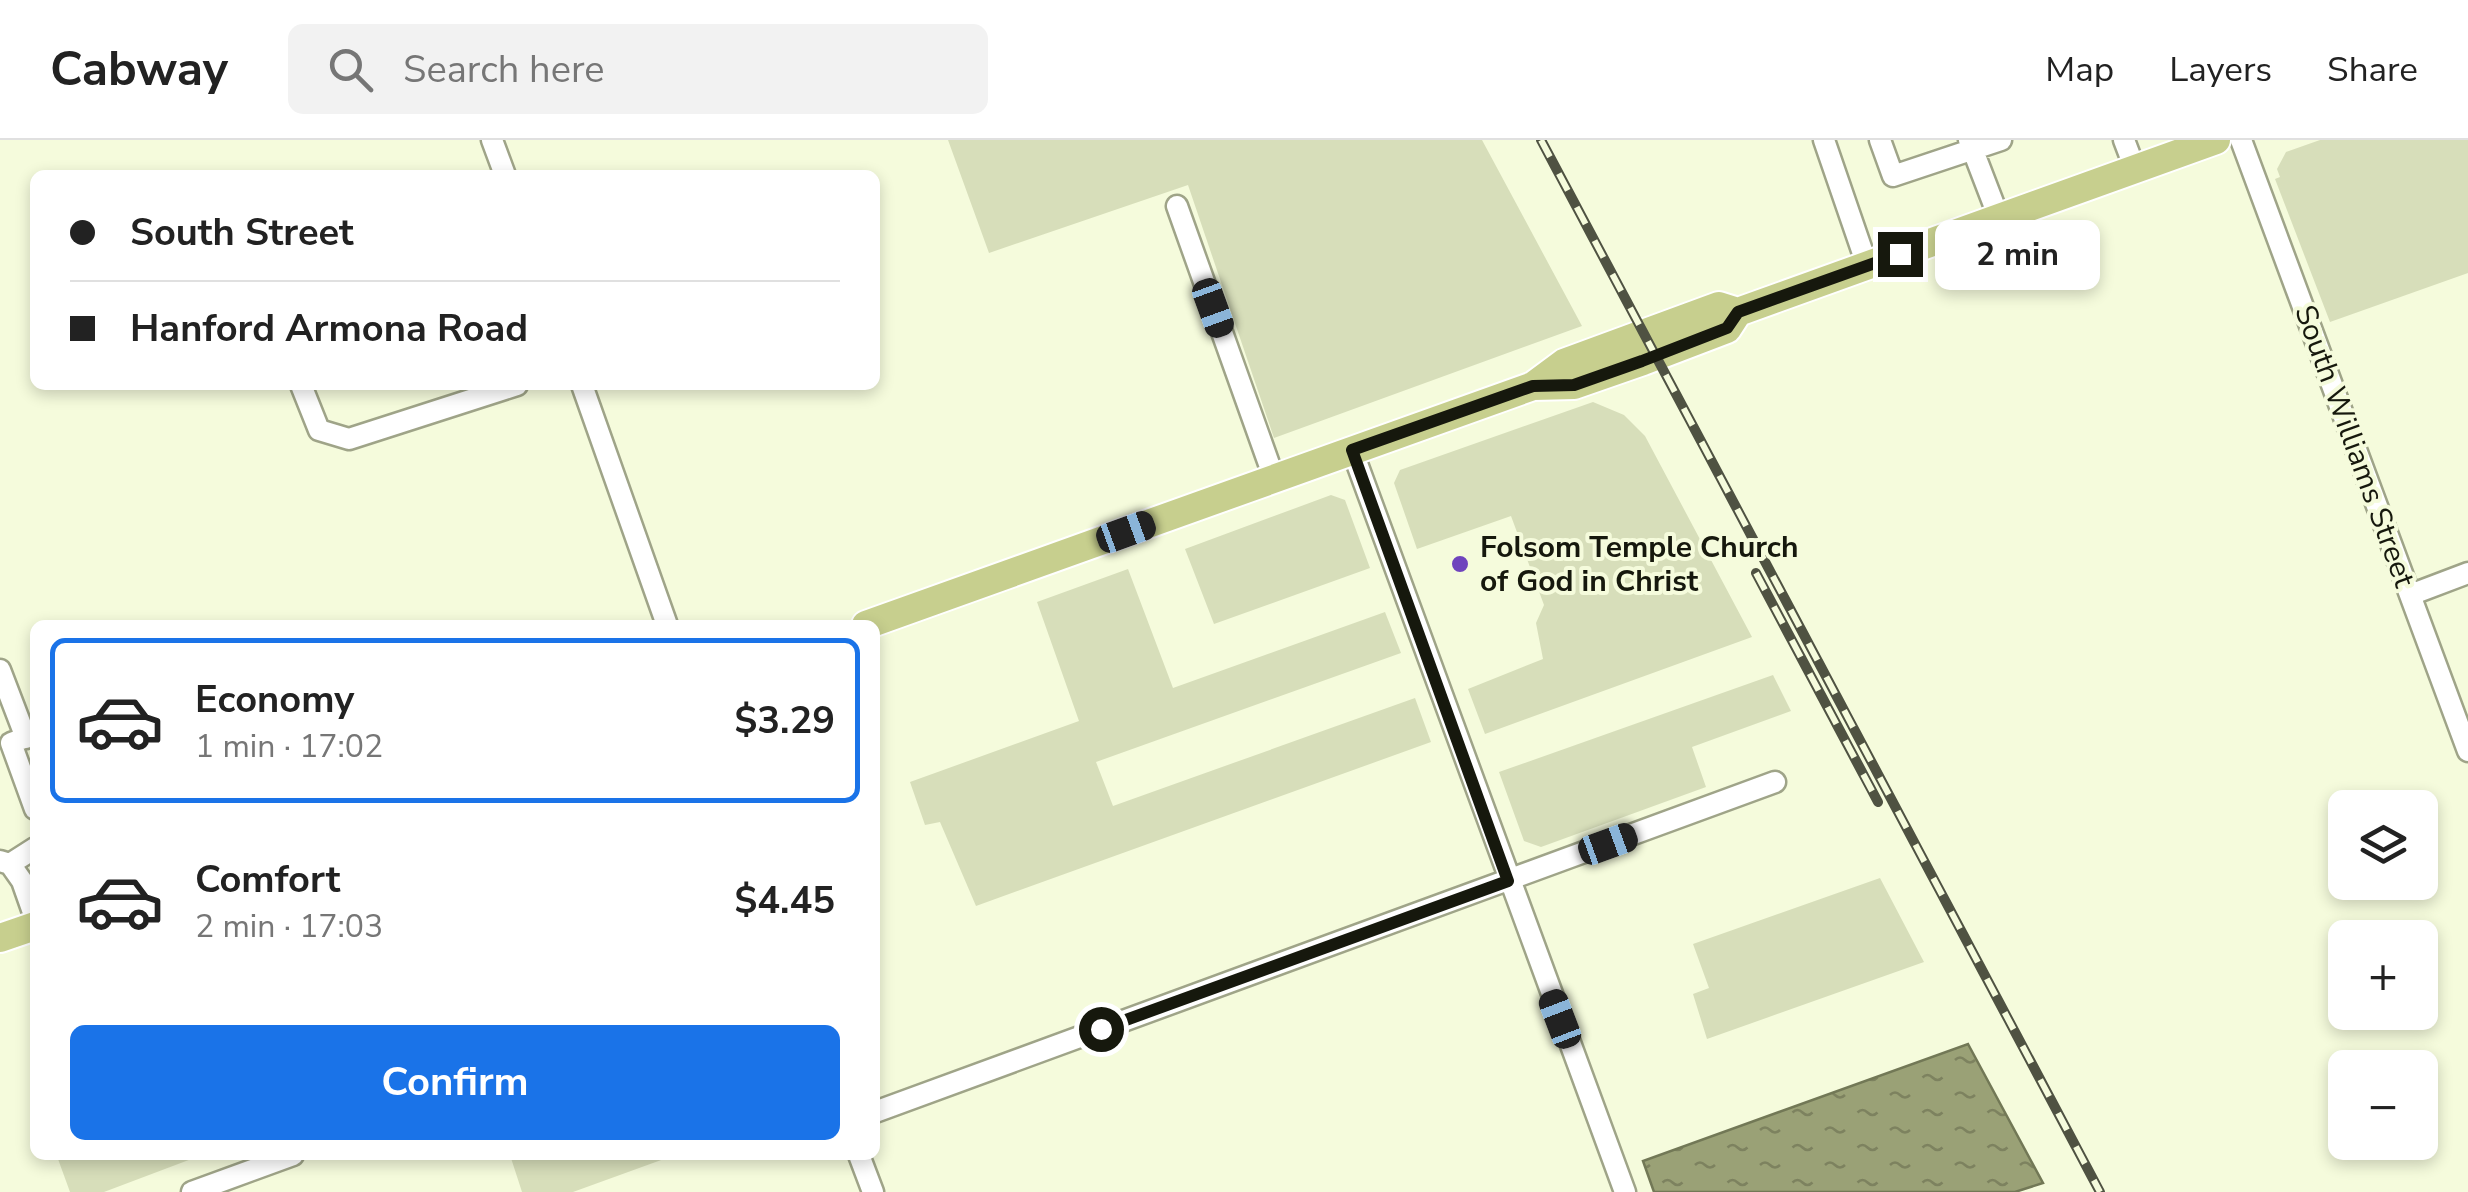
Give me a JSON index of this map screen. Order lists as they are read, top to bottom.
{
  "streets": {
    "street": ["South Williams Street"]
  },
  "places": ["Folsom Temple Church of God in Christ"],
  "page": {
    "header": "Cabway",
    "search": "Search here",
    "nav": ["Map", "Layers", "Share"],
    "banner": ["South Street", "Hanford Armona Road"],
    "bubble": "2 min",
    "list": [
      {
        "name": "Economy",
        "note": "1 min · 17:02",
        "value": "$3.29"
      },
      {
        "name": "Comfort",
        "note": "2 min · 17:03",
        "value": "$4.45"
      }
    ],
    "map_buttons": ["+", "−"],
    "buttons": "Confirm"
  }
}
